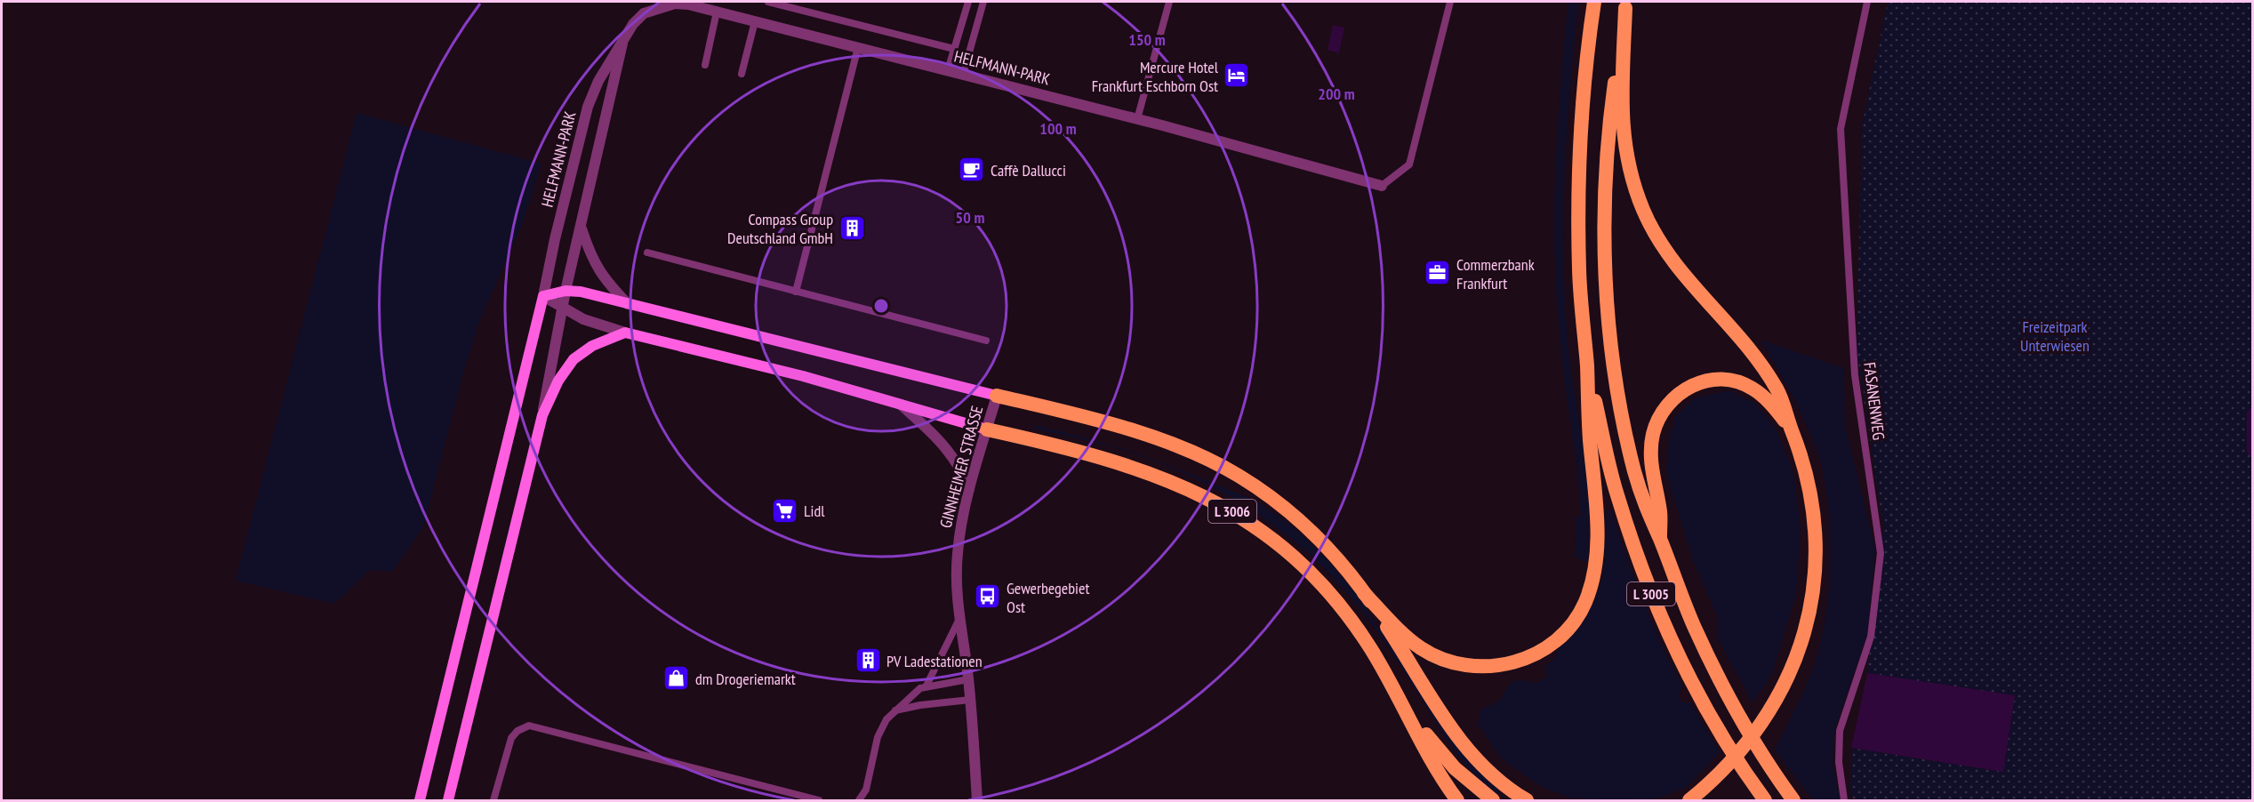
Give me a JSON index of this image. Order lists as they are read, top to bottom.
{
  "streets": {
    "highway": ["L 3006", "L 3005"],
    "street": ["HELFMANN-PARK", "GINNHEIMER STRASSE"],
    "lane": ["FASANENWEG"]
  },
  "crossings": [
    ["HELFMANN-PARK", "L 3006"],
    ["GINNHEIMER STRASSE", "L 3006"]
  ],
  "parks": ["Freizeitpark Unterwiesen"],
  "places": {
    "hotel": ["Mercure Hotel Frankfurt Eschborn Ost"],
    "cafe": ["Caffè Dallucci"],
    "building": ["Compass Group Deutschland GmbH", "PV Ladestationen"],
    "office": ["Commerzbank Frankfurt"],
    "supermarket": ["Lidl"],
    "bus stop": ["Gewerbegebiet Ost"],
    "shop": ["dm Drogeriemarkt"]
  },
  "rings": [
    "150 m",
    "200 m",
    "100 m",
    "50 m"
  ]
}
